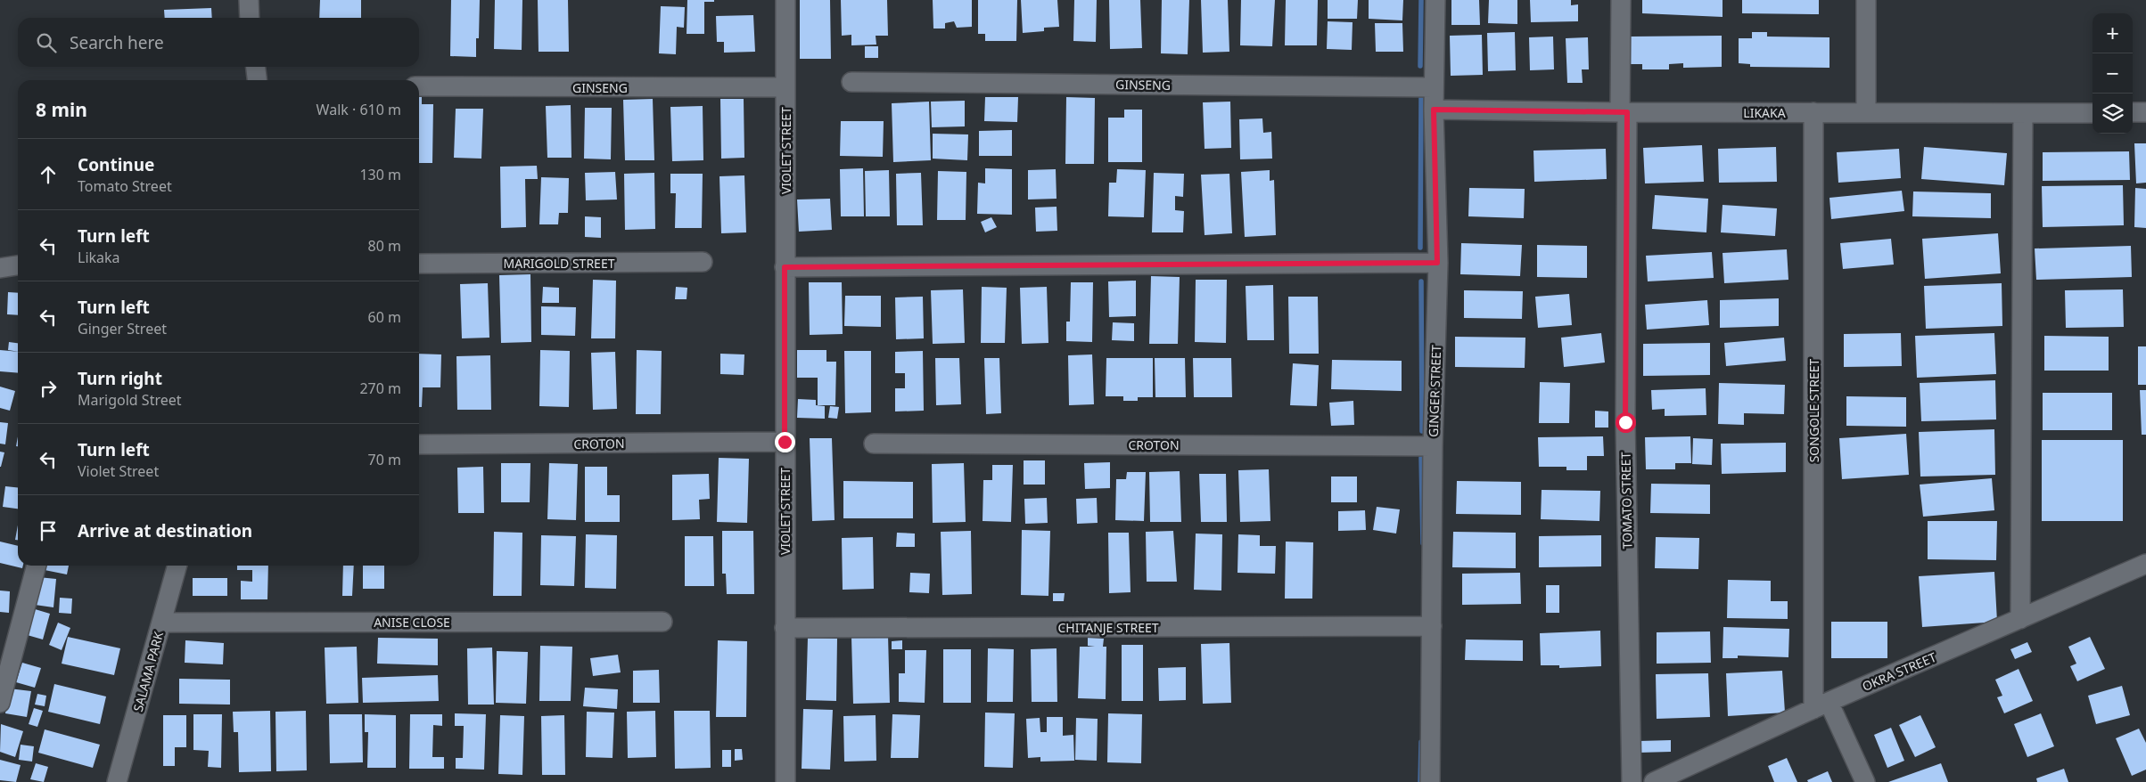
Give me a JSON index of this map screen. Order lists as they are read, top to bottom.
{
  "streets": {
    "street": [
      "GINSENG",
      "LIKAKA",
      "VIOLET STREET",
      "MARIGOLD STREET",
      "GINGER STREET",
      "SONGOLE STREET",
      "CROTON",
      "TOMATO STREET",
      "ANISE CLOSE",
      "CHITANJE STREET",
      "SALAMA PARK",
      "OKRA STREET"
    ]
  },
  "crossings": [
    ["GINSENG", "VIOLET STREET"],
    ["GINSENG", "GINGER STREET"],
    ["LIKAKA", "GINGER STREET"],
    ["LIKAKA", "SONGOLE STREET"],
    ["LIKAKA", "TOMATO STREET"],
    ["VIOLET STREET", "CROTON"],
    ["VIOLET STREET", "CHITANJE STREET"],
    ["GINGER STREET", "CROTON"],
    ["GINGER STREET", "CHITANJE STREET"],
    ["SONGOLE STREET", "OKRA STREET"],
    ["ANISE CLOSE", "SALAMA PARK"]
  ],
  "page": {
    "map_buttons": ["+", "−"],
    "search": "Search here",
    "heading": ["8 min", "Walk · 610 m"],
    "list": [
      ["Continue", "Tomato Street", "130 m"],
      ["Turn left", "Likaka", "80 m"],
      ["Turn left", "Ginger Street", "60 m"],
      ["Turn right", "Marigold Street", "270 m"],
      ["Turn left", "Violet Street", "70 m"],
      "Arrive at destination"
    ]
  }
}
